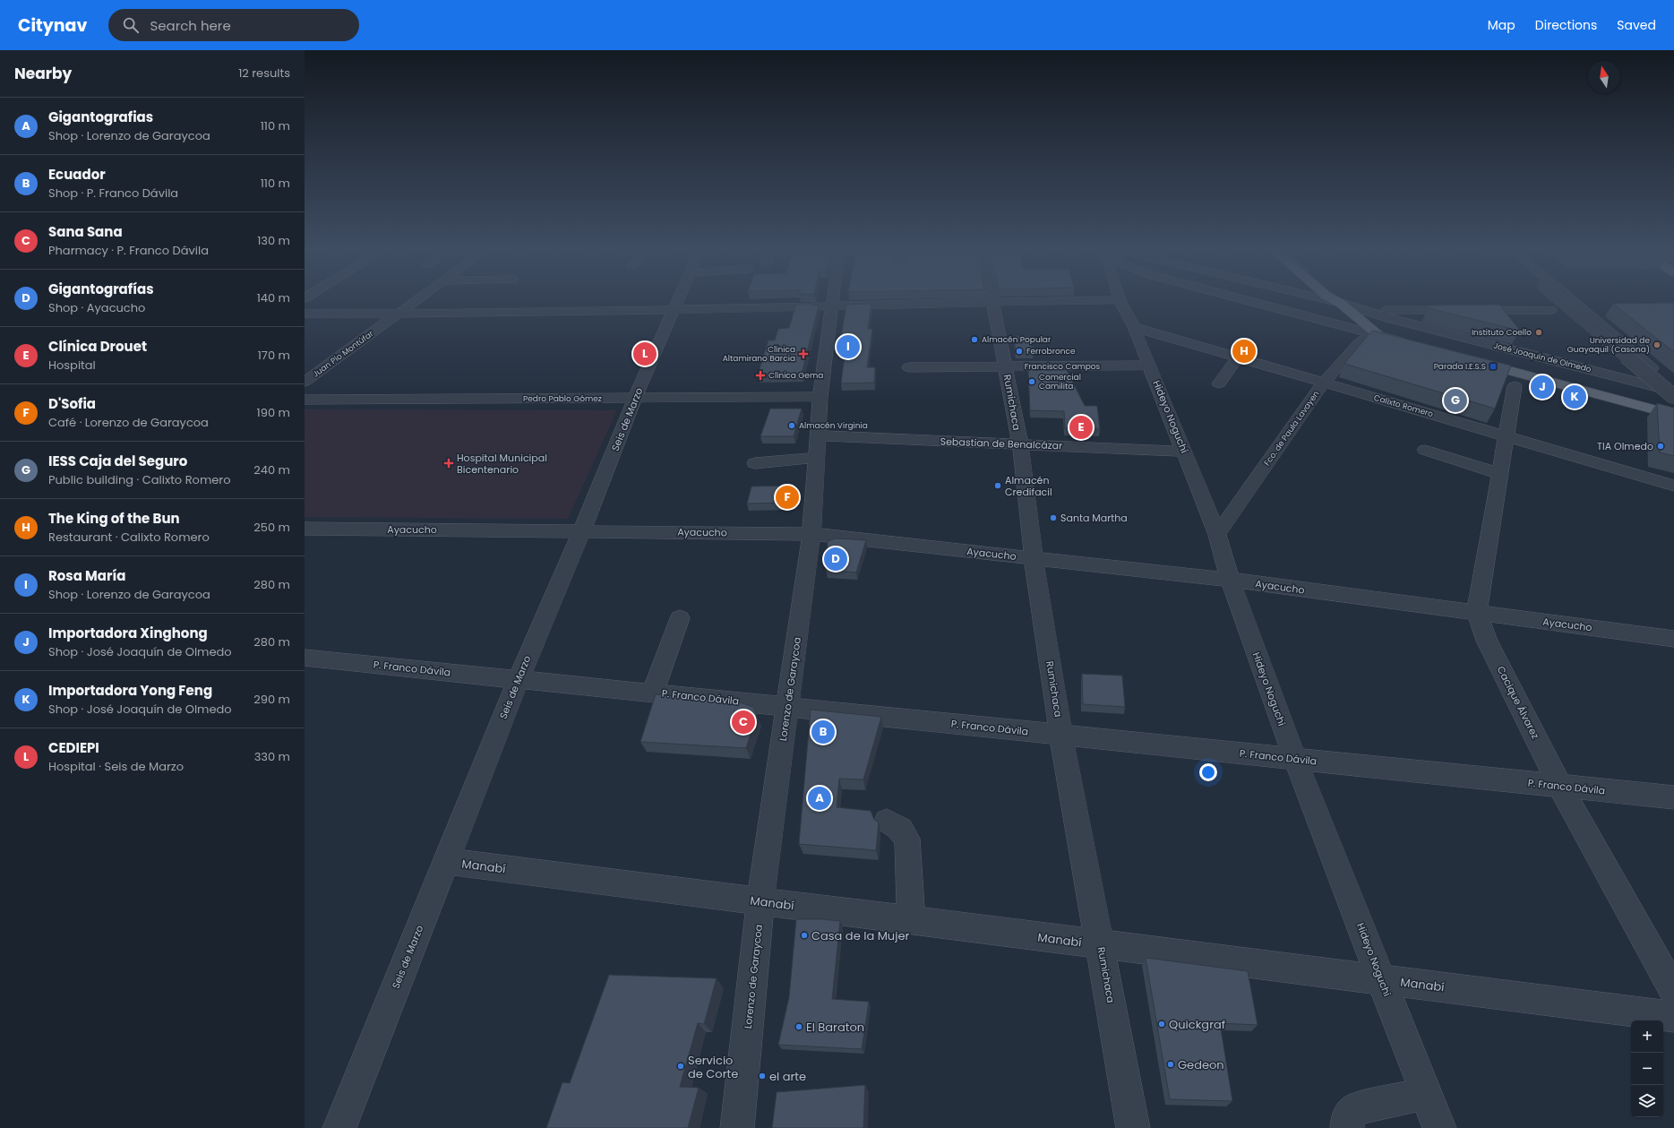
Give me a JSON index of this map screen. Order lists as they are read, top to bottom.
{
  "streets": {
    "street": [
      "Juan Pío Montúfar",
      "José Joaquín de Olmedo",
      "Francisco Campos",
      "Pedro Pablo Gómez",
      "Rumichaca",
      "Calixto Romero",
      "Hideyo Noguchi",
      "Seis de Marzo",
      "Fco. de Paula Lavayen",
      "Sebastian de Benalcázar",
      "Ayacucho",
      "P. Franco Dávila",
      "Lorenzo de Garaycoa",
      "Cacique Álvarez",
      "Manabí"
    ]
  },
  "crossings": [
    ["Francisco Campos", "Rumichaca"],
    ["Francisco Campos", "Hideyo Noguchi"],
    ["Pedro Pablo Gómez", "Seis de Marzo"],
    ["Pedro Pablo Gómez", "Lorenzo de Garaycoa"],
    ["Rumichaca", "Sebastian de Benalcázar"],
    ["Rumichaca", "Ayacucho"],
    ["Rumichaca", "P. Franco Dávila"],
    ["Rumichaca", "Manabí"],
    ["Calixto Romero", "Hideyo Noguchi"],
    ["Calixto Romero", "Fco. de Paula Lavayen"],
    ["Calixto Romero", "Cacique Álvarez"],
    ["Hideyo Noguchi", "Fco. de Paula Lavayen"],
    ["Hideyo Noguchi", "Sebastian de Benalcázar"],
    ["Hideyo Noguchi", "Ayacucho"],
    ["Hideyo Noguchi", "P. Franco Dávila"],
    ["Hideyo Noguchi", "Manabí"],
    ["Seis de Marzo", "Ayacucho"],
    ["Seis de Marzo", "P. Franco Dávila"],
    ["Seis de Marzo", "Manabí"],
    ["Sebastian de Benalcázar", "Lorenzo de Garaycoa"],
    ["Ayacucho", "Lorenzo de Garaycoa"],
    ["Ayacucho", "Cacique Álvarez"],
    ["P. Franco Dávila", "Lorenzo de Garaycoa"],
    ["P. Franco Dávila", "Cacique Álvarez"],
    ["Lorenzo de Garaycoa", "Manabí"]
  ],
  "places": {
    "other": [
      "Instituto Coello",
      "Almacén Popular",
      "Universidad de Guayaquil (Casona)",
      "Ferrobronce",
      "Comercial Camilita",
      "Almacén Virginia",
      "TIA Olmedo",
      "Almacén Credifacil",
      "Santa Martha",
      "Casa de la Mujer",
      "Quickgraf",
      "El Baraton",
      "Gedeon",
      "Servicio de Corte",
      "el arte"
    ],
    "health": ["Clínica Altamirano Barcia", "Clínica Gema", "Hospital Municipal Bicentenario"],
    "transit": ["Parada I.E.S.S"]
  },
  "north": "top",
  "page": {
    "header": "Citynav",
    "search": "Search here",
    "nav": ["Map", "Directions", "Saved"],
    "heading": ["Nearby", "12 results"],
    "list": [
      {
        "mark": "A",
        "name": "Gigantografias",
        "note": "Shop · Lorenzo de Garaycoa",
        "value": "110 m"
      },
      {
        "mark": "B",
        "name": "Ecuador",
        "note": "Shop · P. Franco Dávila",
        "value": "110 m"
      },
      {
        "mark": "C",
        "name": "Sana Sana",
        "note": "Pharmacy · P. Franco Dávila",
        "value": "130 m"
      },
      {
        "mark": "D",
        "name": "Gigantografías",
        "note": "Shop · Ayacucho",
        "value": "140 m"
      },
      {
        "mark": "E",
        "name": "Clínica Drouet",
        "note": "Hospital",
        "value": "170 m"
      },
      {
        "mark": "F",
        "name": "D'Sofia",
        "note": "Café · Lorenzo de Garaycoa",
        "value": "190 m"
      },
      {
        "mark": "G",
        "name": "IESS Caja del Seguro",
        "note": "Public building · Calixto Romero",
        "value": "240 m"
      },
      {
        "mark": "H",
        "name": "The King of the Bun",
        "note": "Restaurant · Calixto Romero",
        "value": "250 m"
      },
      {
        "mark": "I",
        "name": "Rosa María",
        "note": "Shop · Lorenzo de Garaycoa",
        "value": "280 m"
      },
      {
        "mark": "J",
        "name": "Importadora Xinghong",
        "note": "Shop · José Joaquín de Olmedo",
        "value": "280 m"
      },
      {
        "mark": "K",
        "name": "Importadora Yong Feng",
        "note": "Shop · José Joaquín de Olmedo",
        "value": "290 m"
      },
      {
        "mark": "L",
        "name": "CEDIEPI",
        "note": "Hospital · Seis de Marzo",
        "value": "330 m"
      }
    ],
    "pins": [
      "I",
      "H",
      "L",
      "J",
      "K",
      "G",
      "E",
      "F",
      "D",
      "C",
      "B",
      "A"
    ],
    "map_buttons": ["+", "−"]
  }
}
